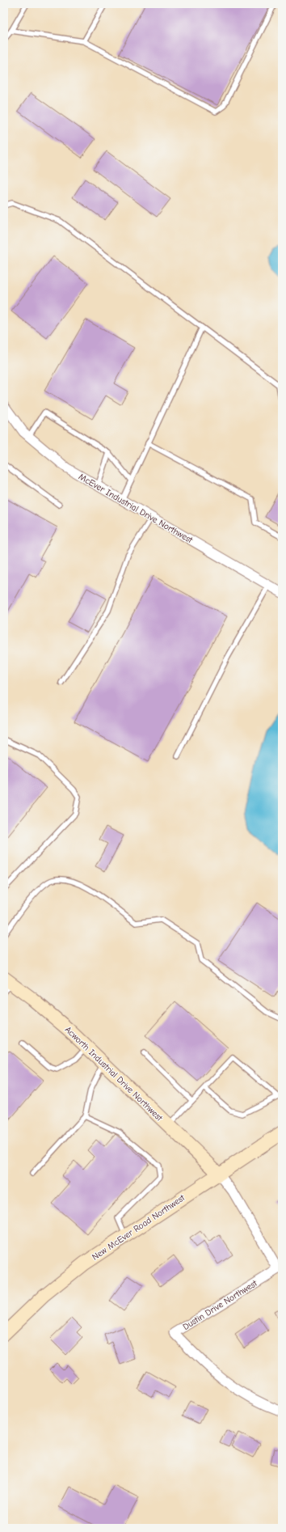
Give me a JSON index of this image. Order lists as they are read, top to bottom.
{
  "streets": {
    "street": [
      "McEver Industrial Drive Northwest",
      "Acworth Industrial Drive Northwest",
      "New McEver Road Northwest",
      "Dustin Drive Northwest"
    ]
  },
  "crossings": [
    ["Acworth Industrial Drive Northwest", "New McEver Road Northwest"]
  ]
}
